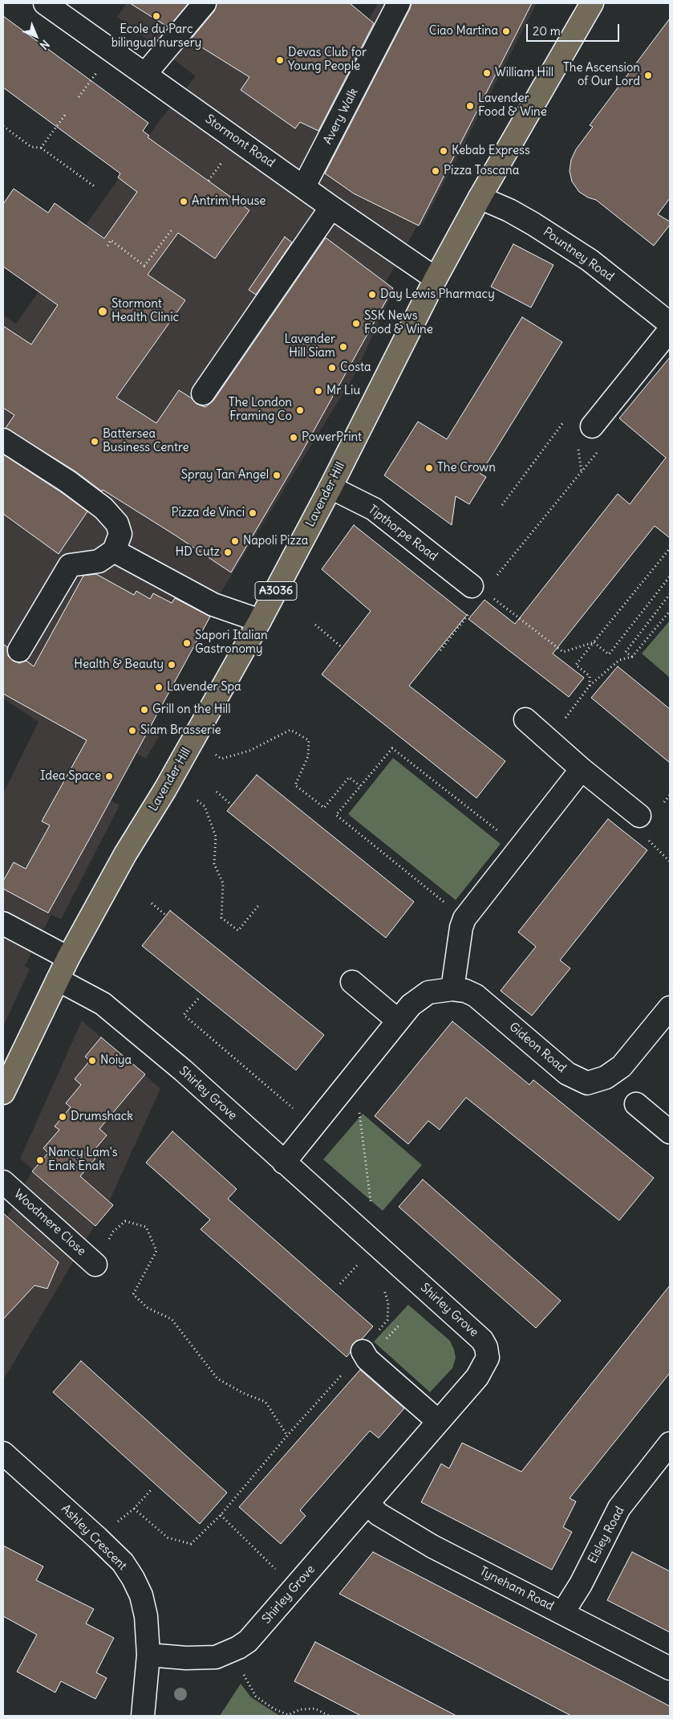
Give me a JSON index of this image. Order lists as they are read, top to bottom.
{
  "streets": {
    "main road": ["Lavender Hill", "A3036"],
    "street": [
      "Avery Walk",
      "Stormont Road",
      "Pountney Road",
      "Tipthorpe Road",
      "Gideon Road",
      "Shirley Grove",
      "Woodmere Close",
      "Elsley Road",
      "Ashley Crescent",
      "Tyneham Road"
    ]
  },
  "crossings": [
    ["Avery Walk", "Stormont Road"],
    ["Stormont Road", "Lavender Hill"],
    ["Pountney Road", "Lavender Hill"],
    ["Lavender Hill", "Tipthorpe Road"],
    ["Lavender Hill", "Shirley Grove"],
    ["Gideon Road", "Shirley Grove"],
    ["Shirley Grove", "Ashley Crescent"],
    ["Shirley Grove", "Tyneham Road"],
    ["Elsley Road", "Tyneham Road"]
  ],
  "places": [
    "Ecole du Parc bilingual nursery",
    "Ciao Martina",
    "Devas Club for Young People",
    "William Hill",
    "The Ascension of Our Lord",
    "Lavender Food & Wine",
    "Kebab Express",
    "Pizza Toscana",
    "Antrim House",
    "Day Lewis Pharmacy",
    "Stormont Health Clinic",
    "SSK News Food & Wine",
    "Lavender Hill Siam",
    "Costa",
    "Mr Liu",
    "The London Framing Co",
    "PowerPrint",
    "Battersea Business Centre",
    "The Crown",
    "Spray Tan Angel",
    "Pizza de Vinci",
    "Napoli Pizza",
    "HD Cutz",
    "Sapori Italian Gastronomy",
    "Health & Beauty",
    "Lavender Spa",
    "Grill on the Hill",
    "Siam Brasserie",
    "Idea Space",
    "Noiya",
    "Drumshack",
    "Nancy Lam's Enak Enak"
  ],
  "scale_bar": "20 m",
  "north": "bottom right"
}
